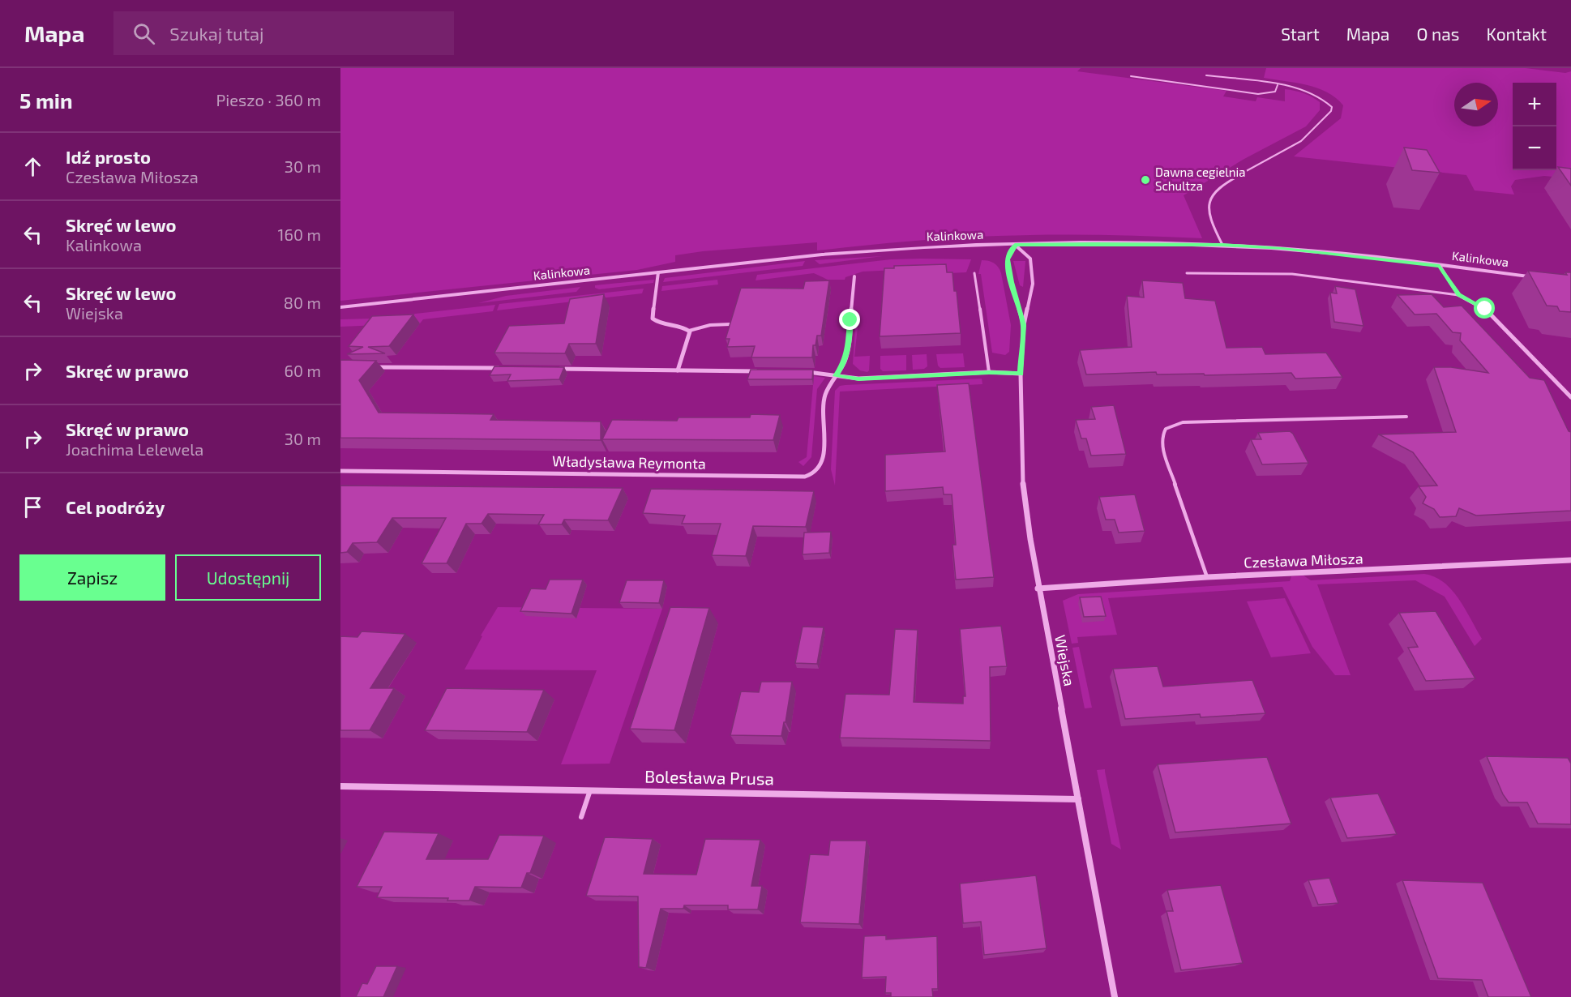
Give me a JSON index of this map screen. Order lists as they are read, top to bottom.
{
  "streets": {
    "street": [
      "Kalinkowa",
      "Władysława Reymonta",
      "Czesława Miłosza",
      "Wiejska",
      "Bolesława Prusa"
    ]
  },
  "crossings": [
    ["Kalinkowa", "Wiejska"],
    ["Czesława Miłosza", "Wiejska"],
    ["Wiejska", "Bolesława Prusa"]
  ],
  "places": ["Dawna cegielnia Schultza"],
  "north": "right",
  "page": {
    "header": "Mapa",
    "search": "Szukaj tutaj",
    "nav": [
      "Start",
      "Mapa",
      "O nas",
      "Kontakt"
    ],
    "heading": ["5 min", "Pieszo · 360 m"],
    "map_buttons": ["+", "−"],
    "list": [
      ["Idź prosto", "Czesława Miłosza", "30 m"],
      ["Skręć w lewo", "Kalinkowa", "160 m"],
      ["Skręć w lewo", "Wiejska", "80 m"],
      ["Skręć w prawo", "60 m"],
      ["Skręć w prawo", "Joachima Lelewela", "30 m"],
      "Cel podróży"
    ],
    "buttons": ["Zapisz", "Udostępnij"]
  }
}
